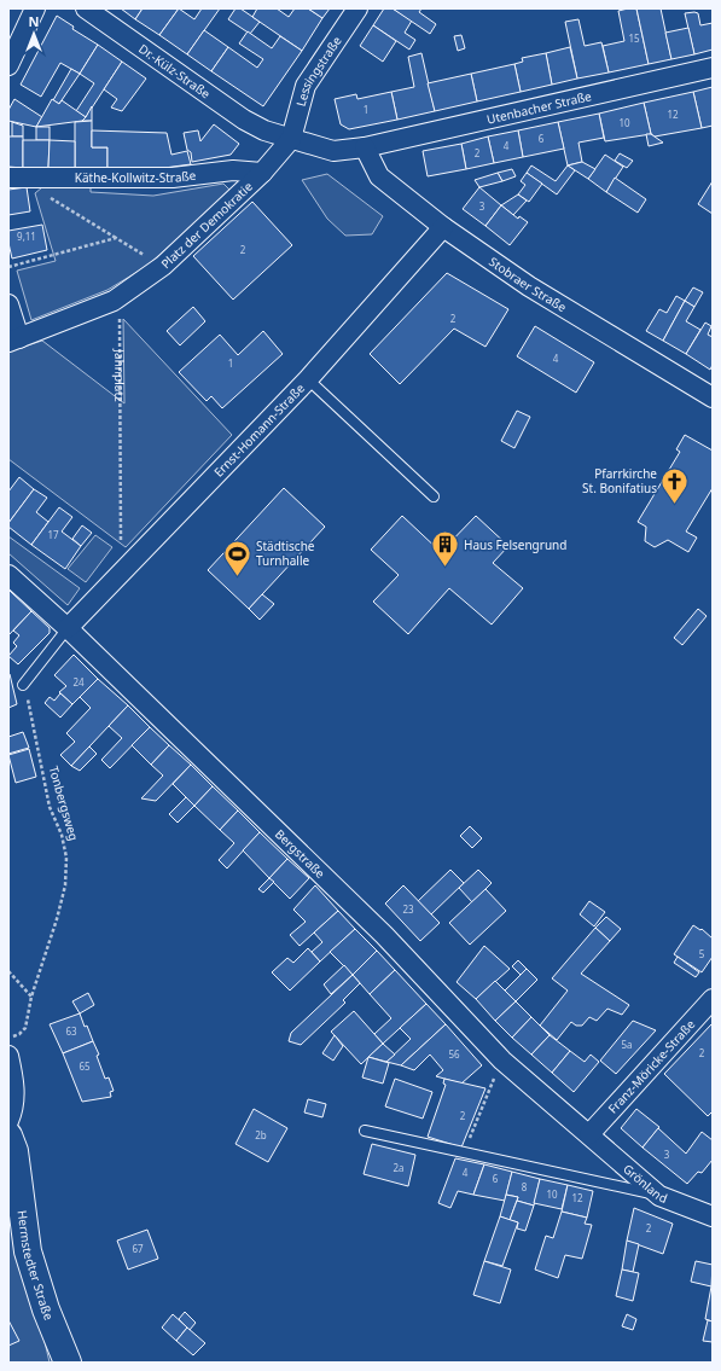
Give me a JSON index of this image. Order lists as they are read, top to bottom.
{
  "streets": {
    "street": [
      "Dr.-Külz-Straße",
      "Lessingstraße",
      "Utenbacher Straße",
      "Käthe-Kollwitz-Straße",
      "Platz der Demokratie",
      "Stobraer Straße",
      "Ernst-Homann-Straße",
      "Bergstraße",
      "Franz-Möricke-Straße",
      "Grönland",
      "Hermstedter Straße"
    ],
    "path": ["Jahnplatz", "Tonbergsweg"]
  },
  "crossings": [
    ["Dr.-Külz-Straße", "Lessingstraße"],
    ["Dr.-Külz-Straße", "Platz der Demokratie"],
    ["Lessingstraße", "Platz der Demokratie"],
    ["Utenbacher Straße", "Stobraer Straße"],
    ["Käthe-Kollwitz-Straße", "Platz der Demokratie"],
    ["Platz der Demokratie", "Jahnplatz"],
    ["Stobraer Straße", "Ernst-Homann-Straße"],
    ["Jahnplatz", "Ernst-Homann-Straße"],
    ["Ernst-Homann-Straße", "Bergstraße"],
    ["Bergstraße", "Franz-Möricke-Straße"],
    ["Bergstraße", "Grönland"],
    ["Franz-Möricke-Straße", "Grönland"]
  ],
  "places": {
    "church": ["Pfarrkirche St. Bonifatius"],
    "building": ["Haus Felsengrund"],
    "sports": ["Städtische Turnhalle"]
  },
  "house_numbers": [
    "15",
    "1",
    "12",
    "10",
    "6",
    "4",
    "2",
    "3",
    "9,11",
    "2",
    "2",
    "4",
    "1",
    "17",
    "24",
    "23",
    "5",
    "63",
    "5a",
    "2",
    "56",
    "65",
    "2",
    "2b",
    "3",
    "2a",
    "4",
    "6",
    "8",
    "10",
    "12",
    "2",
    "67"
  ],
  "north": "top"
}
